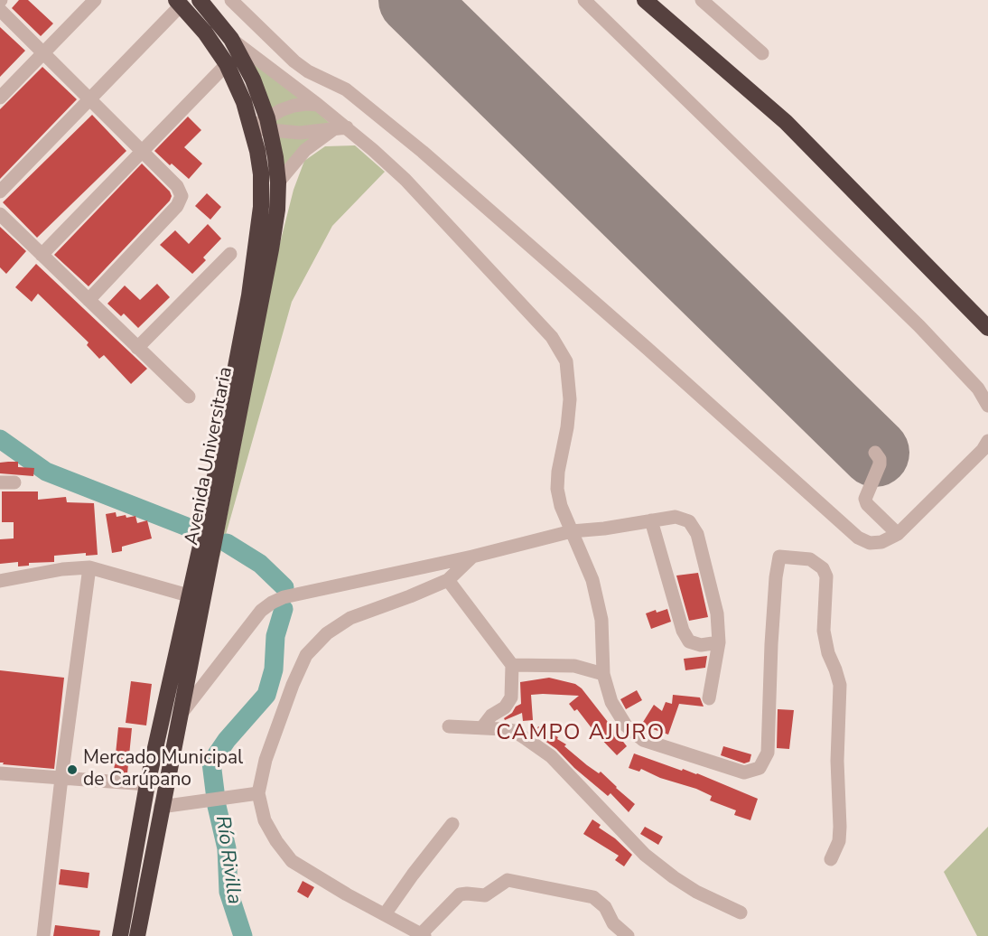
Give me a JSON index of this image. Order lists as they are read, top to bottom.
{
  "streets": {
    "highway": ["Avenida Universitaria"]
  },
  "districts": ["CAMPO AJURO"],
  "water": ["Río Rivilla"],
  "places": ["Mercado Municipal de Carúpano"]
}
